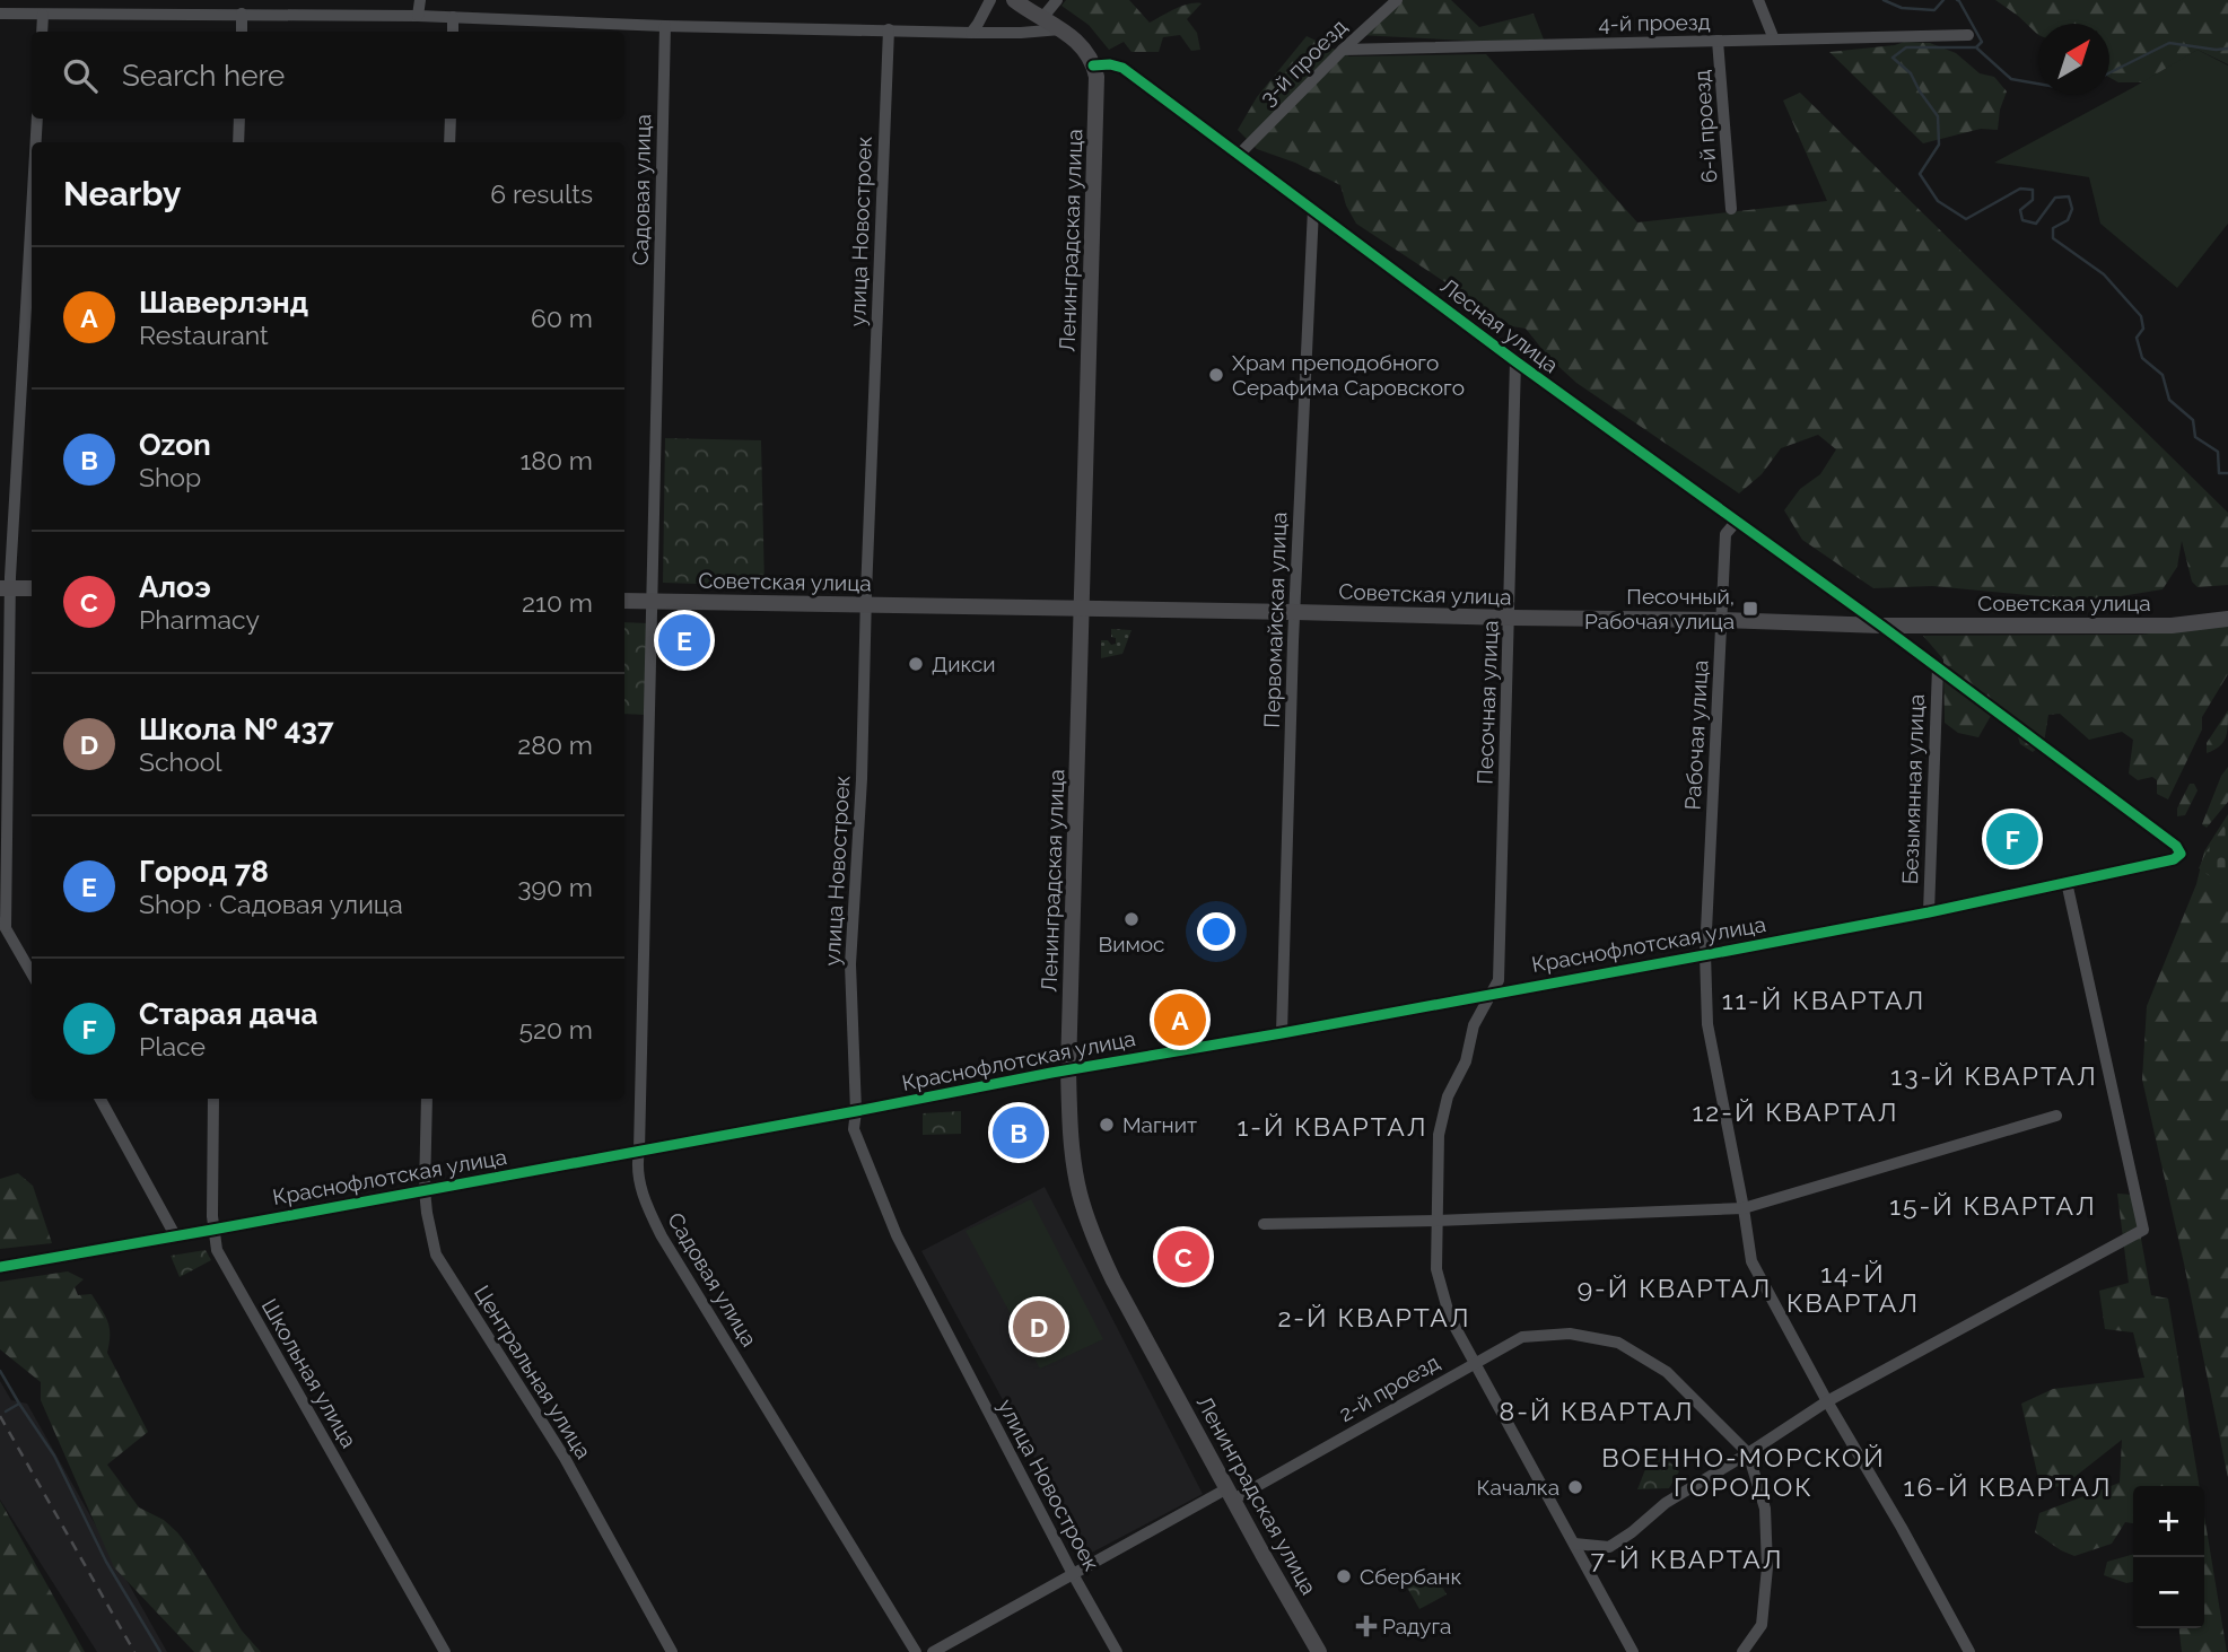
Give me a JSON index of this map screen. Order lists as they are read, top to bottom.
{
  "streets": {
    "main road": ["Ленинградская улица", "Лесная улица", "Советская улица"],
    "street": [
      "4-й проезд",
      "3-й проезд",
      "6-й проезд",
      "Садовая улица",
      "улица Новостроек",
      "Первомайская улица",
      "Песочная улица",
      "Рабочая улица",
      "Безымянная улица",
      "Краснофлотская улица",
      "Центральная улица",
      "Школьная улица",
      "2-й проезд"
    ]
  },
  "crossings": [
    ["4-й проезд", "3-й проезд"],
    ["4-й проезд", "6-й проезд"],
    ["3-й проезд", "Лесная улица"],
    ["Садовая улица", "Советская улица"],
    ["Садовая улица", "Краснофлотская улица"],
    ["улица Новостроек", "Советская улица"],
    ["улица Новостроек", "Краснофлотская улица"],
    ["улица Новостроек", "2-й проезд"],
    ["Ленинградская улица", "Лесная улица"],
    ["Ленинградская улица", "Советская улица"],
    ["Ленинградская улица", "Краснофлотская улица"],
    ["Ленинградская улица", "2-й проезд"],
    ["Лесная улица", "Советская улица"],
    ["Лесная улица", "Первомайская улица"],
    ["Лесная улица", "Песочная улица"],
    ["Лесная улица", "Рабочая улица"],
    ["Лесная улица", "Безымянная улица"],
    ["Лесная улица", "Краснофлотская улица"],
    ["Советская улица", "Первомайская улица"],
    ["Советская улица", "Песочная улица"],
    ["Советская улица", "Рабочая улица"],
    ["Первомайская улица", "Краснофлотская улица"],
    ["Песочная улица", "Краснофлотская улица"],
    ["Песочная улица", "2-й проезд"],
    ["Рабочая улица", "Краснофлотская улица"],
    ["Безымянная улица", "Краснофлотская улица"],
    ["Краснофлотская улица", "Центральная улица"],
    ["Краснофлотская улица", "Школьная улица"]
  ],
  "districts": [
    "11-Й КВАРТАЛ",
    "13-Й КВАРТАЛ",
    "12-Й КВАРТАЛ",
    "1-Й КВАРТАЛ",
    "15-Й КВАРТАЛ",
    "14-Й КВАРТАЛ",
    "9-Й КВАРТАЛ",
    "2-Й КВАРТАЛ",
    "8-Й КВАРТАЛ",
    "ВОЕННО-МОРСКОЙ ГОРОДОК",
    "16-Й КВАРТАЛ",
    "7-Й КВАРТАЛ"
  ],
  "places": {
    "other": [
      "Храм преподобного Серафима Саровского",
      "Дикси",
      "Вимос",
      "Магнит",
      "Качалка",
      "Сбербанк"
    ],
    "transit": ["Песочный, Рабочая улица"],
    "health": ["Радуга"]
  },
  "north": "top right",
  "page": {
    "search": "Search here",
    "heading": ["Nearby", "6 results"],
    "list": [
      {
        "mark": "A",
        "name": "Шаверлэнд",
        "note": "Restaurant",
        "value": "60 m"
      },
      {
        "mark": "B",
        "name": "Ozon",
        "note": "Shop",
        "value": "180 m"
      },
      {
        "mark": "C",
        "name": "Алоэ",
        "note": "Pharmacy",
        "value": "210 m"
      },
      {
        "mark": "D",
        "name": "Школа № 437",
        "note": "School",
        "value": "280 m"
      },
      {
        "mark": "E",
        "name": "Город 78",
        "note": "Shop · Садовая улица",
        "value": "390 m"
      },
      {
        "mark": "F",
        "name": "Старая дача",
        "note": "Place",
        "value": "520 m"
      }
    ],
    "pins": [
      "E",
      "F",
      "A",
      "B",
      "C",
      "D"
    ],
    "map_buttons": ["+", "−"]
  }
}
